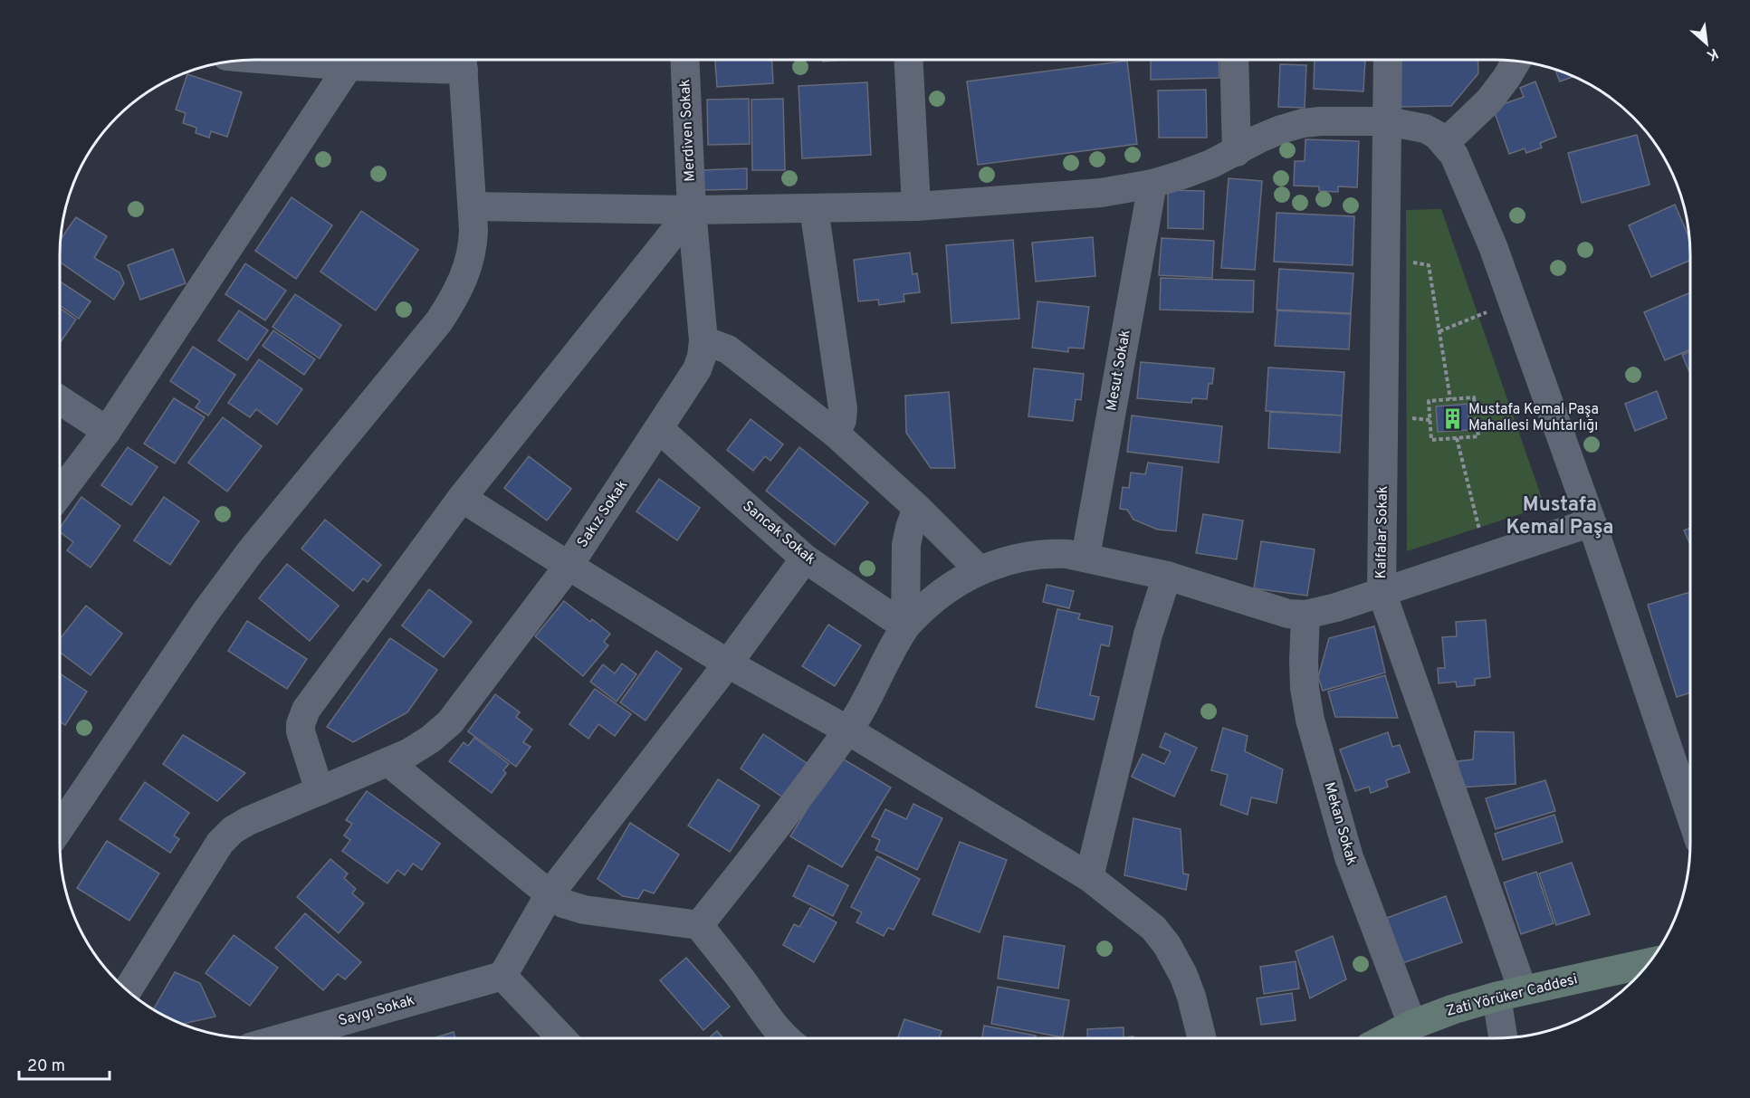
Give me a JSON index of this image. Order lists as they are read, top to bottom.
{
  "streets": {
    "main road": ["Zati Yörüker Caddesi"],
    "street": [
      "Merdiven Sokak",
      "Mesut Sokak",
      "Sakız Sokak",
      "Kalfalar Sokak",
      "Sancak Sokak",
      "Mekan Sokak",
      "Saygı Sokak"
    ]
  },
  "crossings": [
    ["Merdiven Sokak", "Sakız Sokak"],
    ["Sakız Sokak", "Sancak Sokak"],
    ["Kalfalar Sokak", "Zati Yörüker Caddesi"],
    ["Mekan Sokak", "Zati Yörüker Caddesi"]
  ],
  "districts": ["Mustafa Kemal Paşa"],
  "places": {
    "building": ["Mustafa Kemal Paşa Mahallesi Muhtarlığı"]
  },
  "scale_bar": "20 m",
  "north": "bottom right"
}
